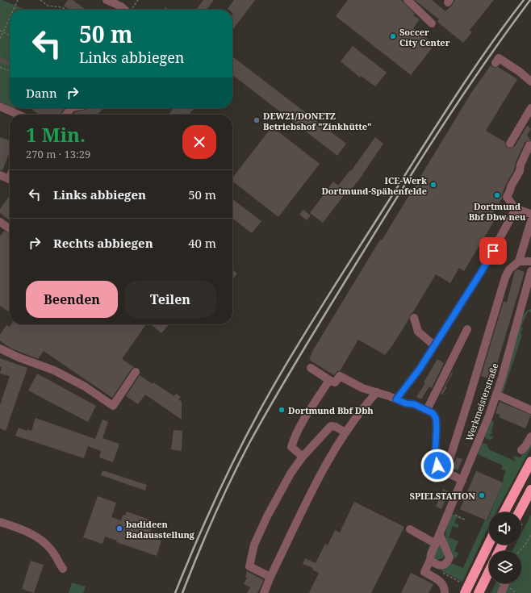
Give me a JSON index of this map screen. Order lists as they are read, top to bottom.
{
  "streets": {
    "street": ["Werkmeisterstraße"]
  },
  "places": [
    "Soccer City Center",
    "DEW21/DONETZ Betriebshof \"Zinkhütte\"",
    "ICE-Werk Dortmund-Spähenfelde",
    "Dortmund Bbf Dbw neu",
    "Dortmund Bbf Dbh",
    "SPIELSTATION",
    "badideen Badausstellung"
  ],
  "page": {
    "turn": ["50 m", "Links abbiegen"],
    "then": "Dann",
    "heading": ["1 Min.", "270 m · 13:29"],
    "list": [
      {
        "name": "Links abbiegen",
        "value": "50 m"
      },
      {
        "name": "Rechts abbiegen",
        "value": "40 m"
      }
    ],
    "buttons": ["Beenden", "Teilen"]
  }
}
